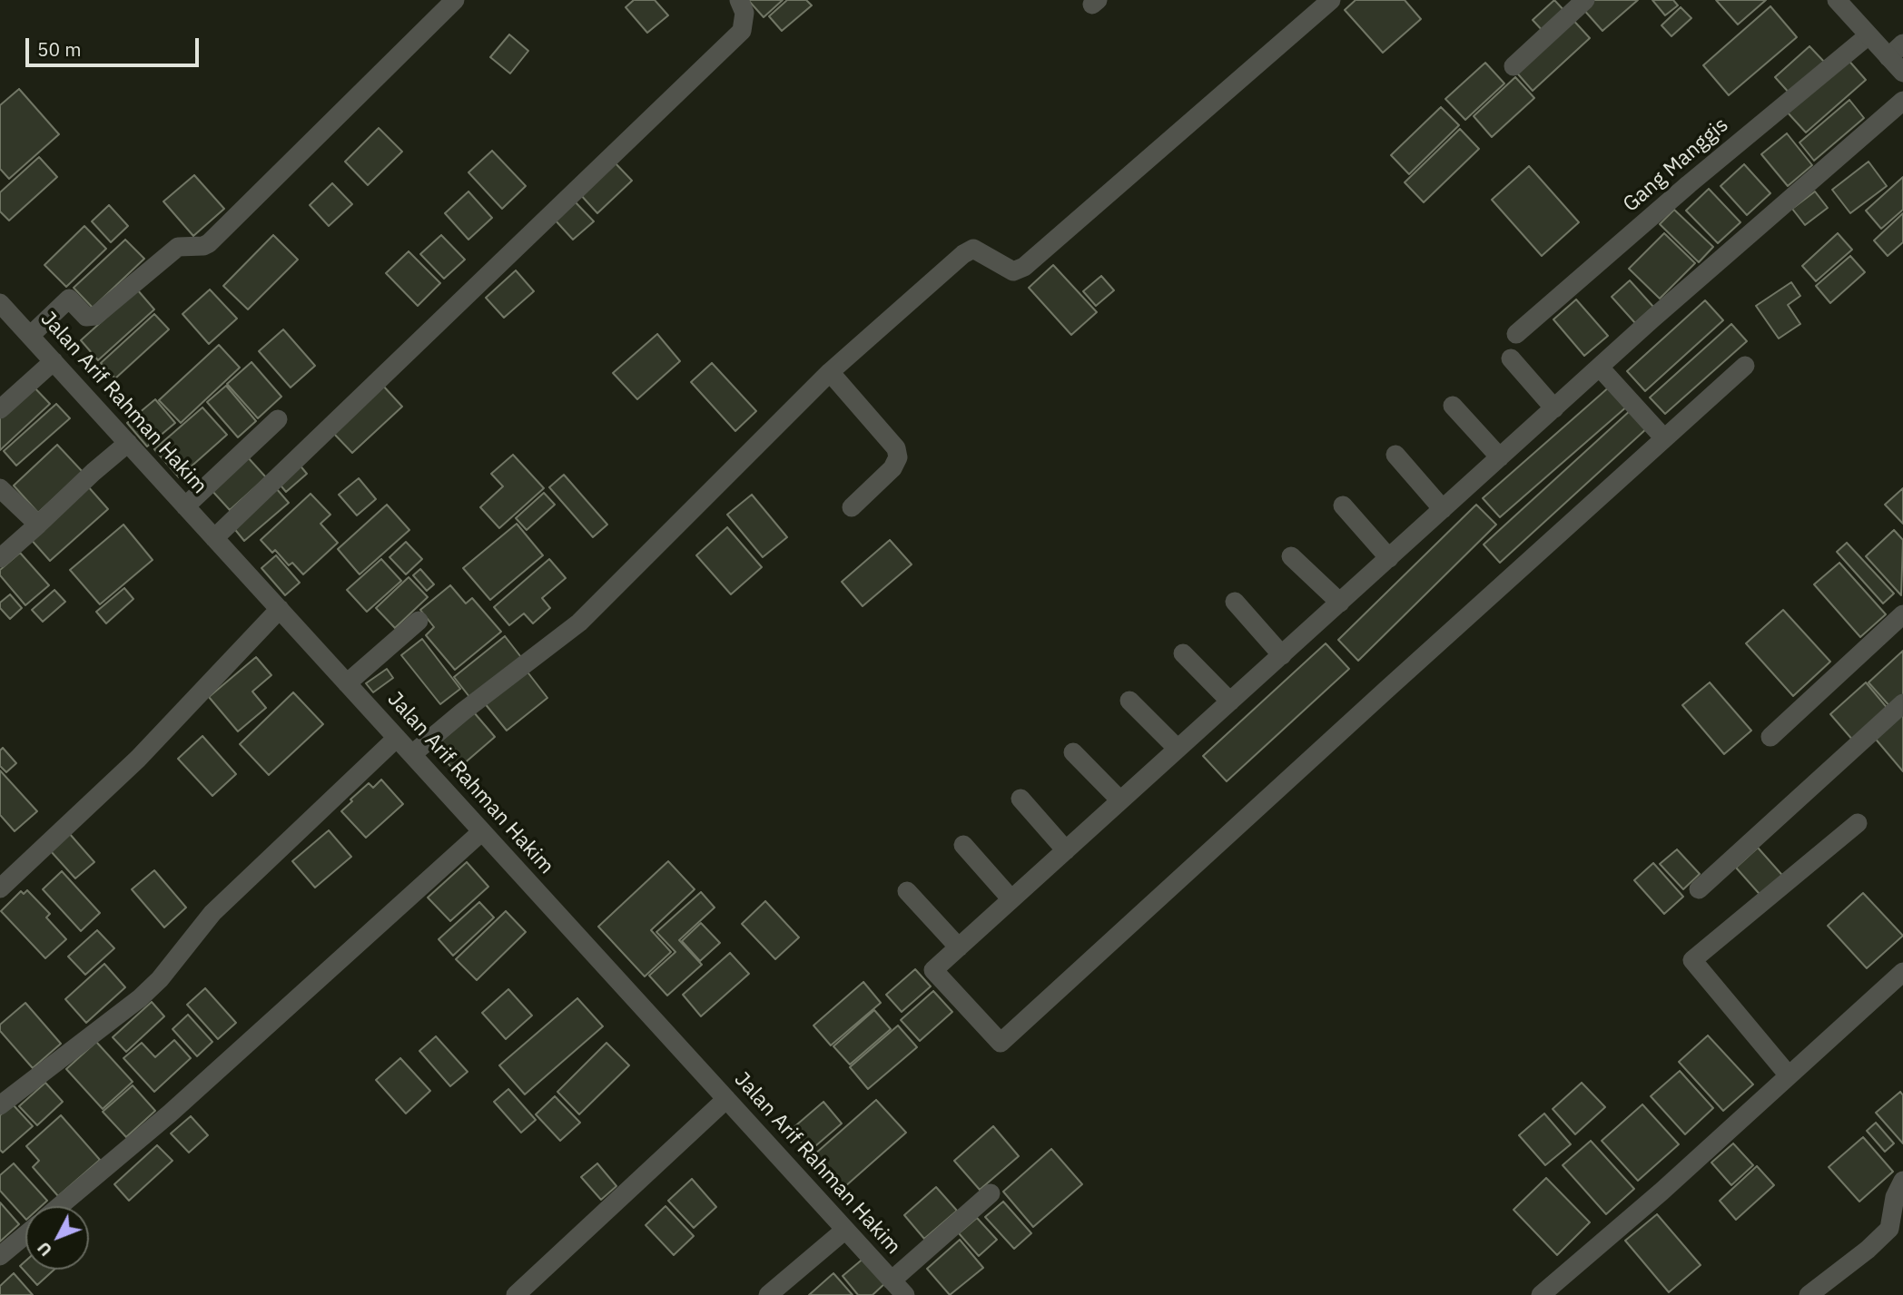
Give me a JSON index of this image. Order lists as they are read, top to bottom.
{
  "streets": {
    "street": ["Gang Manggis", "Jalan Arif Rahman Hakim"]
  },
  "scale_bar": "50 m",
  "north": "bottom left"
}
